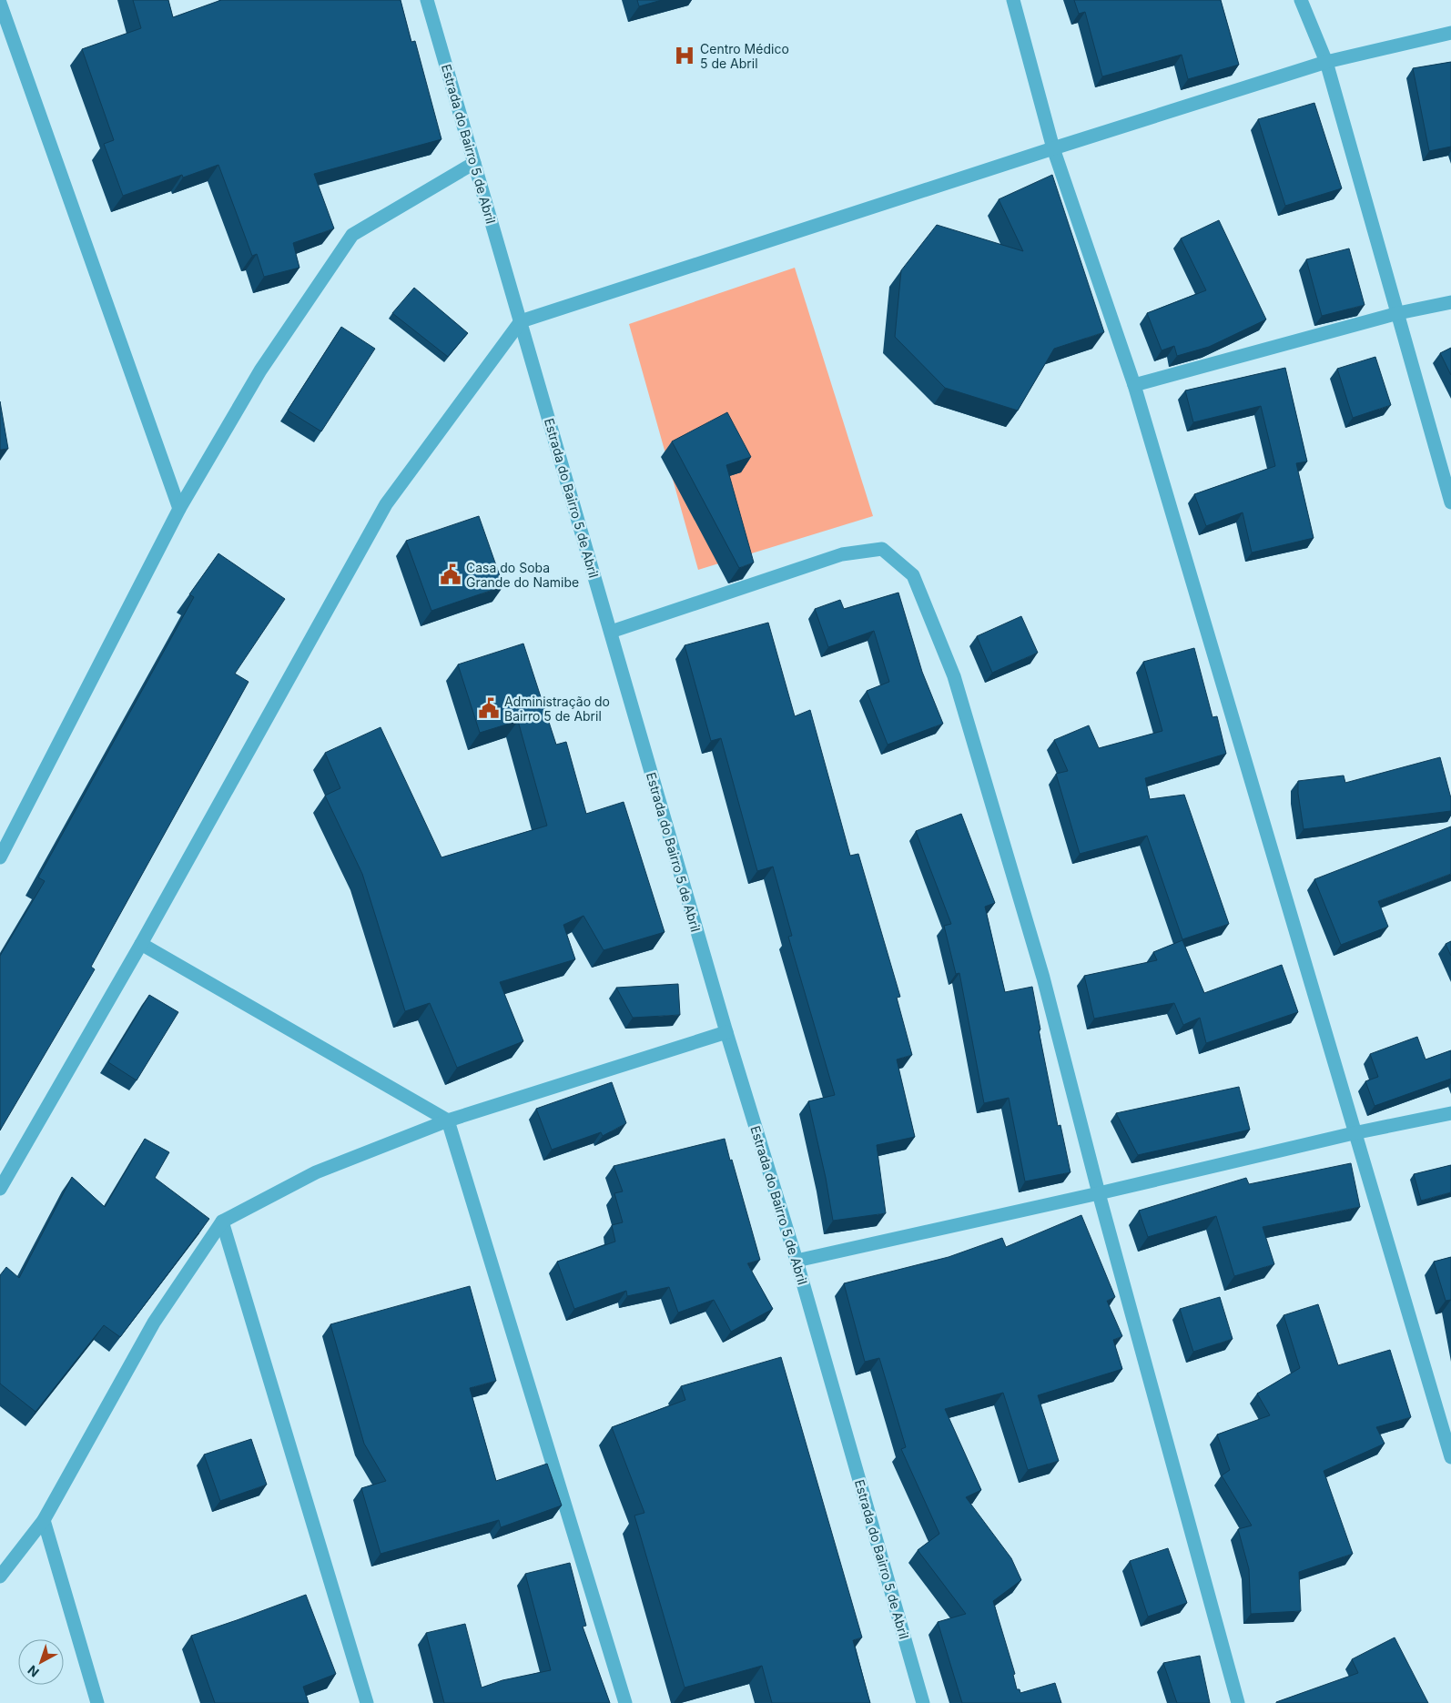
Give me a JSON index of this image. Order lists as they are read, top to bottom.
{
  "streets": {
    "street": ["Estrada do Bairro 5 de Abril"]
  },
  "places": {
    "hospital": ["Centro Médico 5 de Abril"],
    "public building": ["Casa do Soba Grande do Namibe", "Administração do Bairro 5 de Abril"]
  },
  "north": "bottom left"
}
